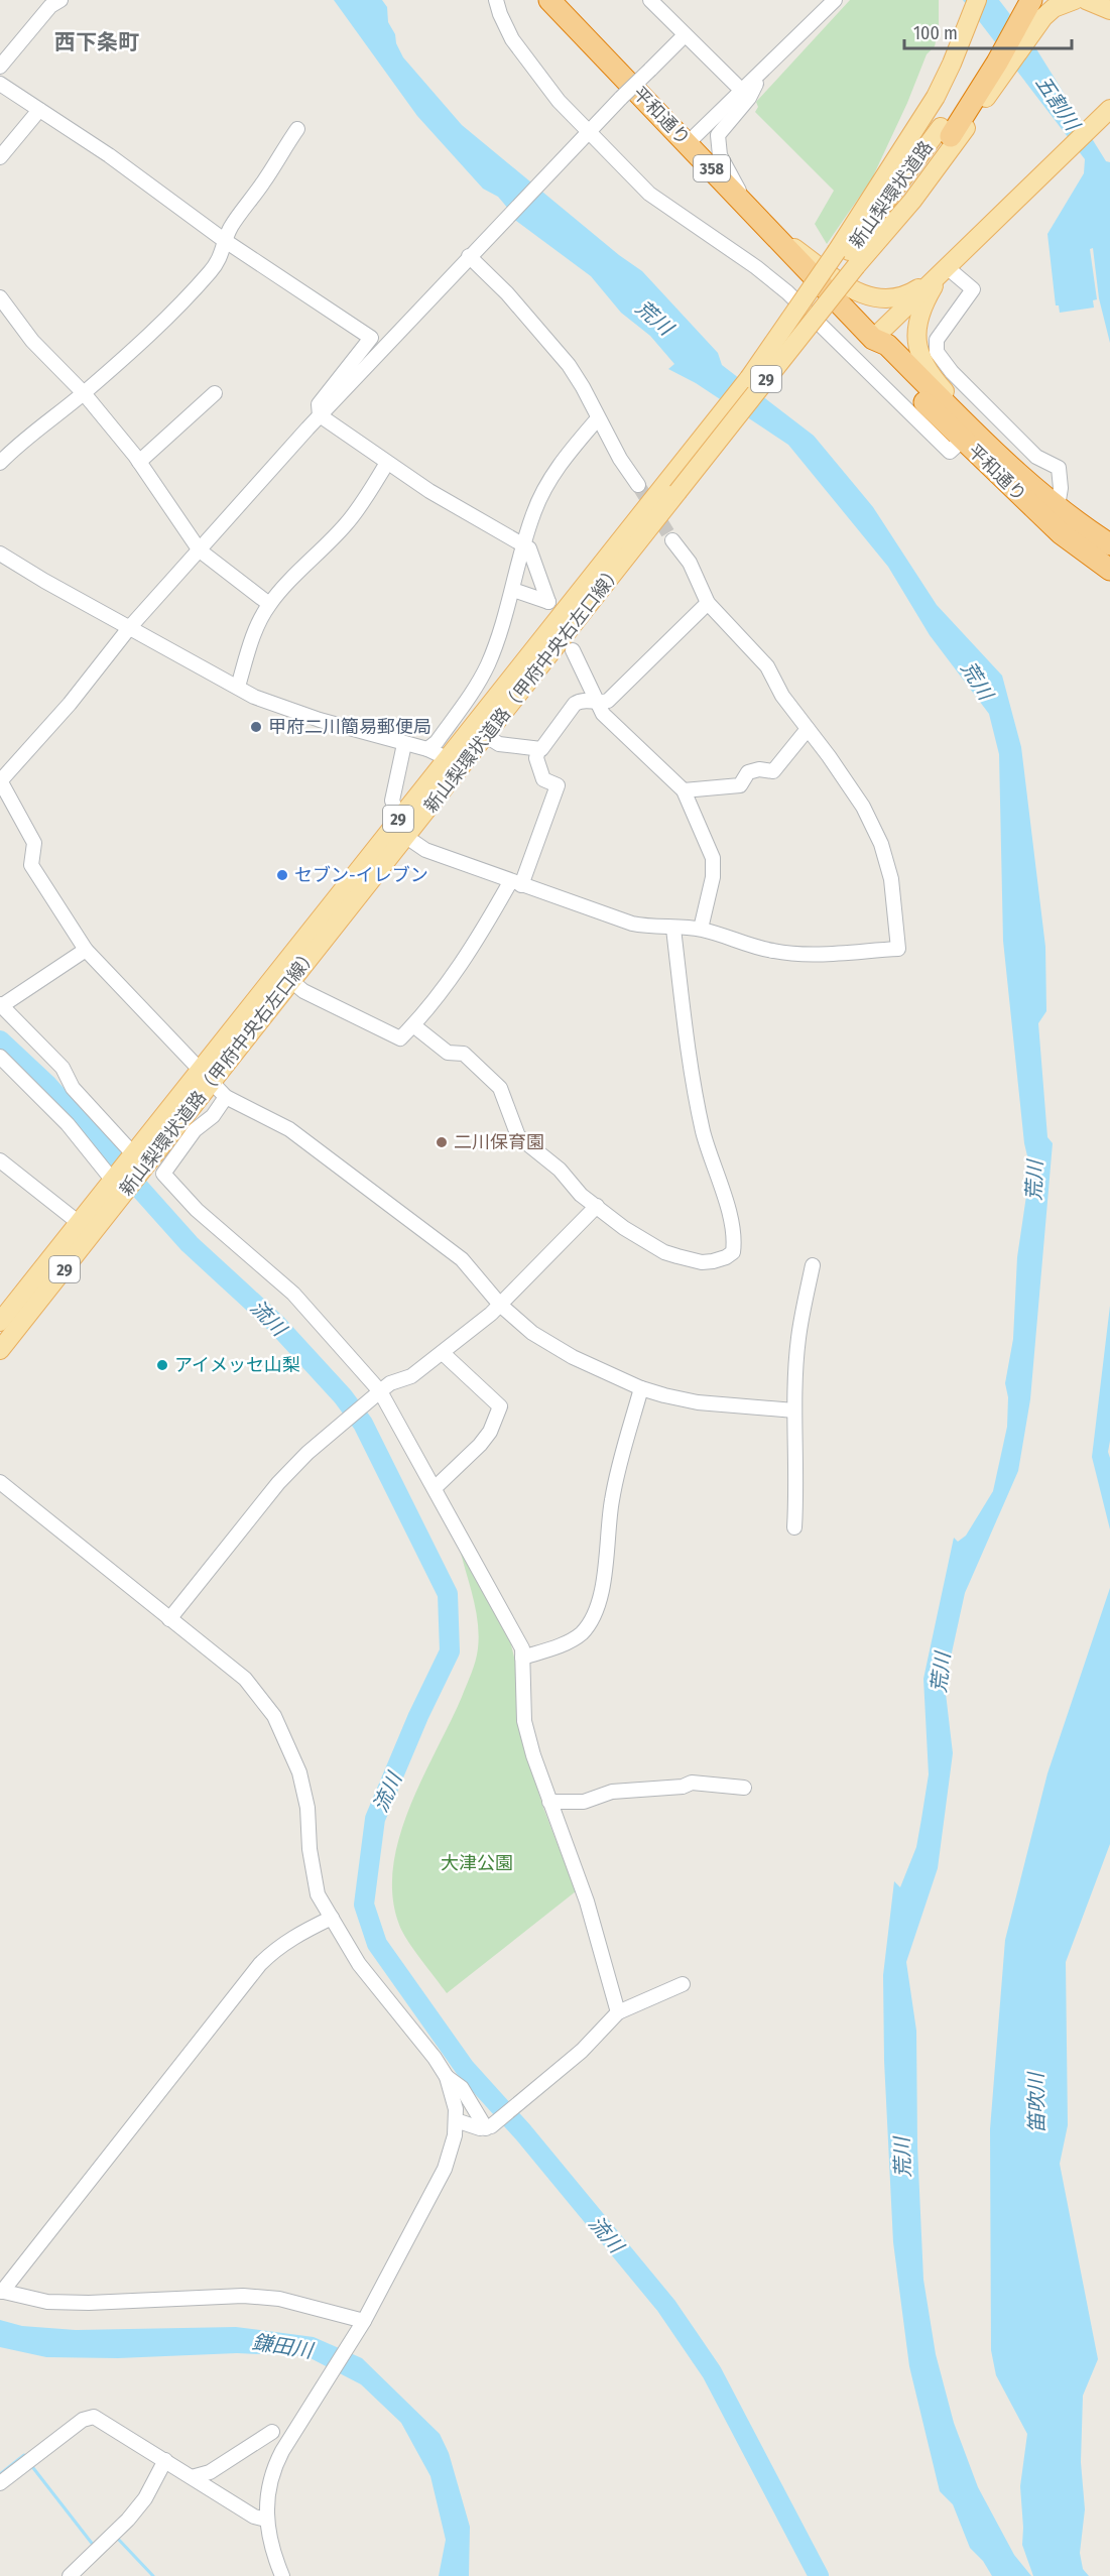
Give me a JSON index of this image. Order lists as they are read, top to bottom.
{
  "streets": {
    "highway": ["平和通り", "358", "新山梨環状道路"],
    "main road": ["29", "新山梨環状道路（甲府中央右左口線）"]
  },
  "crossings": [
    ["新山梨環状道路", "29"],
    ["新山梨環状道路", "新山梨環状道路（甲府中央右左口線）"],
    ["29", "新山梨環状道路（甲府中央右左口線）"]
  ],
  "districts": ["西下条町"],
  "water": [
    "五割川",
    "荒川",
    "流川",
    "笛吹川",
    "鎌田川"
  ],
  "parks": ["大津公園"],
  "places": [
    "甲府二川簡易郵便局",
    "セブン-イレブン",
    "二川保育園",
    "アイメッセ山梨"
  ],
  "scale_bar": "100 m"
}
